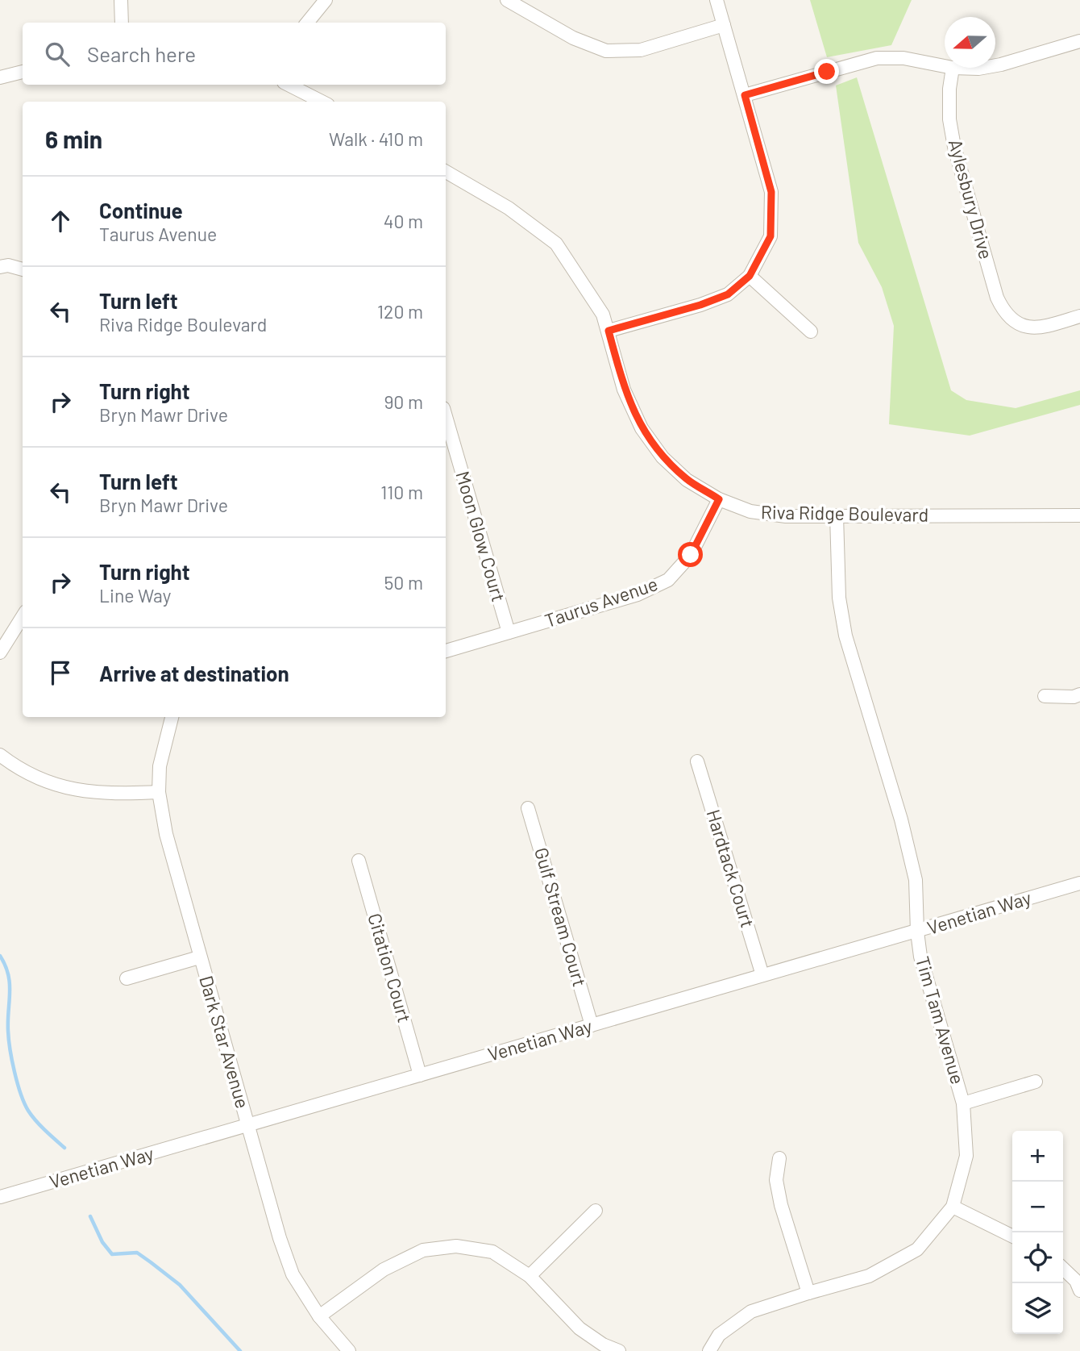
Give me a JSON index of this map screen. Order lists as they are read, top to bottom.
{
  "streets": {
    "street": [
      "Aylesbury Drive",
      "Riva Ridge Boulevard",
      "Moon Glow Court",
      "Taurus Avenue",
      "Hardtack Court",
      "Venetian Way",
      "Gulf Stream Court",
      "Citation Court",
      "Tim Tam Avenue",
      "Dark Star Avenue"
    ]
  },
  "crossings": [
    ["Riva Ridge Boulevard", "Taurus Avenue"],
    ["Riva Ridge Boulevard", "Tim Tam Avenue"],
    ["Moon Glow Court", "Taurus Avenue"],
    ["Hardtack Court", "Venetian Way"],
    ["Venetian Way", "Gulf Stream Court"],
    ["Venetian Way", "Citation Court"],
    ["Venetian Way", "Tim Tam Avenue"],
    ["Venetian Way", "Dark Star Avenue"]
  ],
  "north": "left",
  "page": {
    "search": "Search here",
    "heading": ["6 min", "Walk · 410 m"],
    "list": [
      ["Continue", "Taurus Avenue", "40 m"],
      ["Turn left", "Riva Ridge Boulevard", "120 m"],
      ["Turn right", "Bryn Mawr Drive", "90 m"],
      ["Turn left", "Bryn Mawr Drive", "110 m"],
      ["Turn right", "Line Way", "50 m"],
      "Arrive at destination"
    ],
    "map_buttons": ["+", "−"]
  }
}
